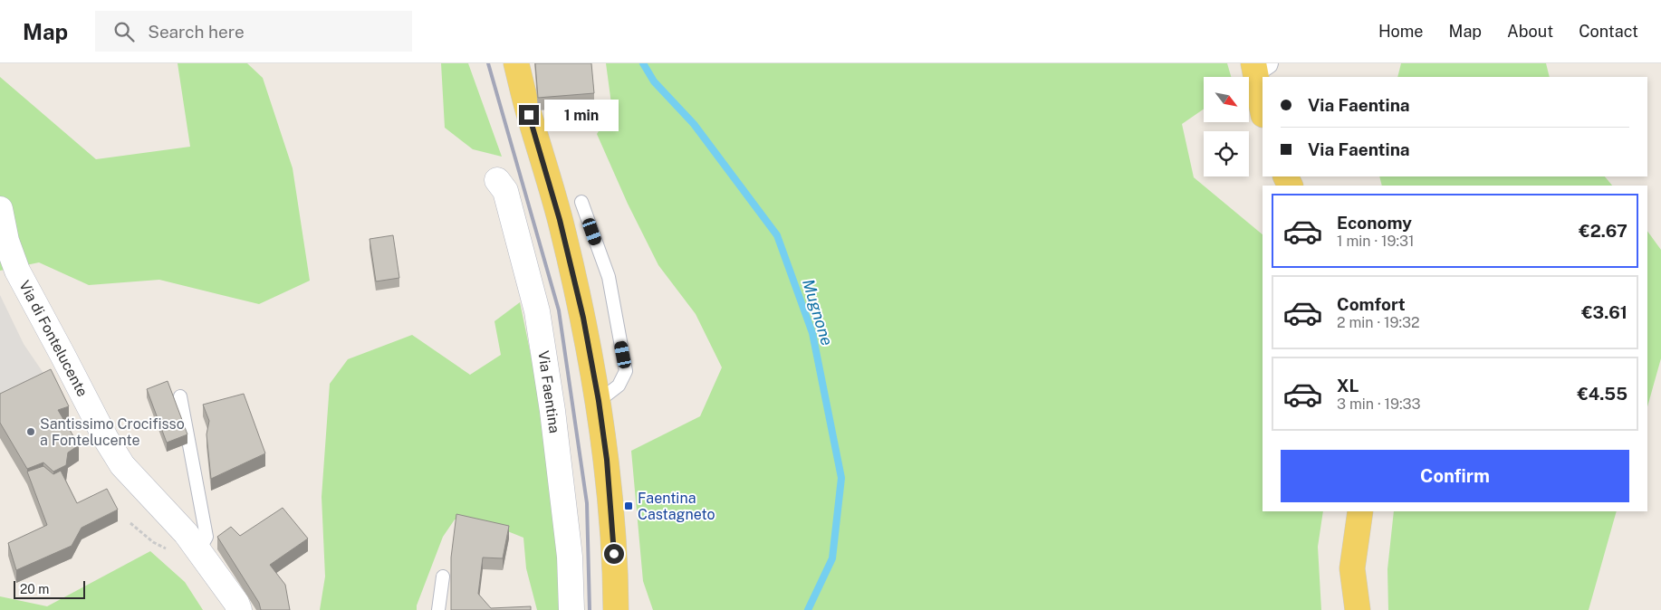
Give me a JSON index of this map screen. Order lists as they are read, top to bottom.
{
  "streets": {
    "street": ["Via di Fontelucente", "Via Faentina"]
  },
  "water": ["Mugnone"],
  "places": {
    "other": ["Santissimo Crocifisso a Fontelucente"],
    "transit": ["Faentina Castagneto"]
  },
  "scale_bar": "20 m",
  "north": "bottom right",
  "page": {
    "header": "Map",
    "search": "Search here",
    "nav": [
      "Home",
      "Map",
      "About",
      "Contact"
    ],
    "banner": ["Via Faentina", "Via Faentina"],
    "bubble": "1 min",
    "list": [
      {
        "name": "Economy",
        "note": "1 min · 19:31",
        "value": "€2.67"
      },
      {
        "name": "Comfort",
        "note": "2 min · 19:32",
        "value": "€3.61"
      },
      {
        "name": "XL",
        "note": "3 min · 19:33",
        "value": "€4.55"
      }
    ],
    "buttons": "Confirm",
    "scale": "20 m"
  }
}
